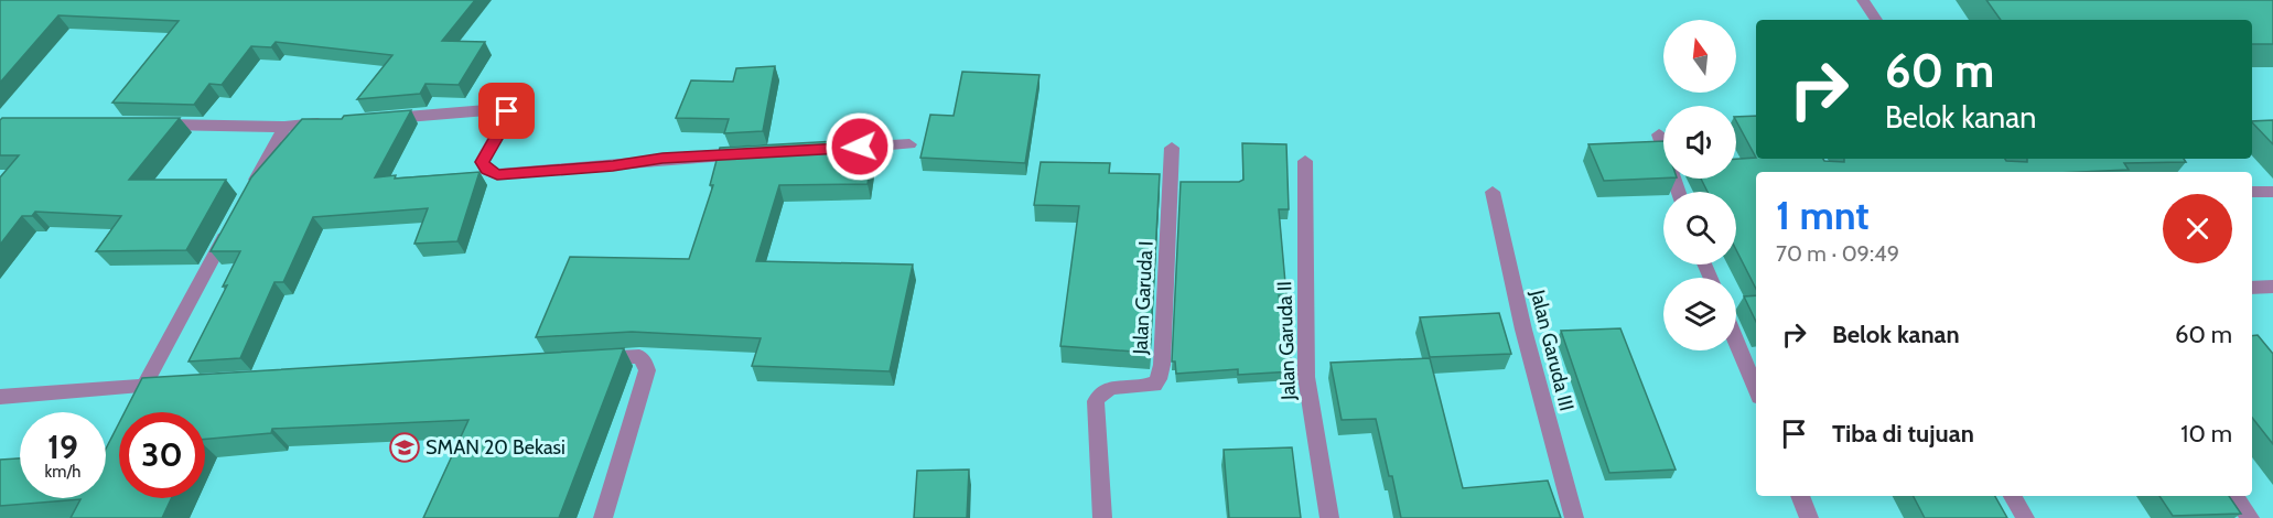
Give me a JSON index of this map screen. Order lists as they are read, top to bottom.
{
  "streets": {
    "street": ["Jalan Garuda I", "Jalan Garuda II", "Jalan Garuda III"]
  },
  "places": {
    "school or university": ["SMAN 20 Bekasi"]
  },
  "north": "top",
  "page": {
    "turn": ["60 m", "Belok kanan"],
    "heading": ["1 mnt", "70 m · 09:49"],
    "list": [
      {
        "name": "Belok kanan",
        "value": "60 m"
      },
      {
        "name": "Tiba di tujuan",
        "value": "10 m"
      }
    ],
    "speed": "19 km/h",
    "limit": "30"
  }
}
